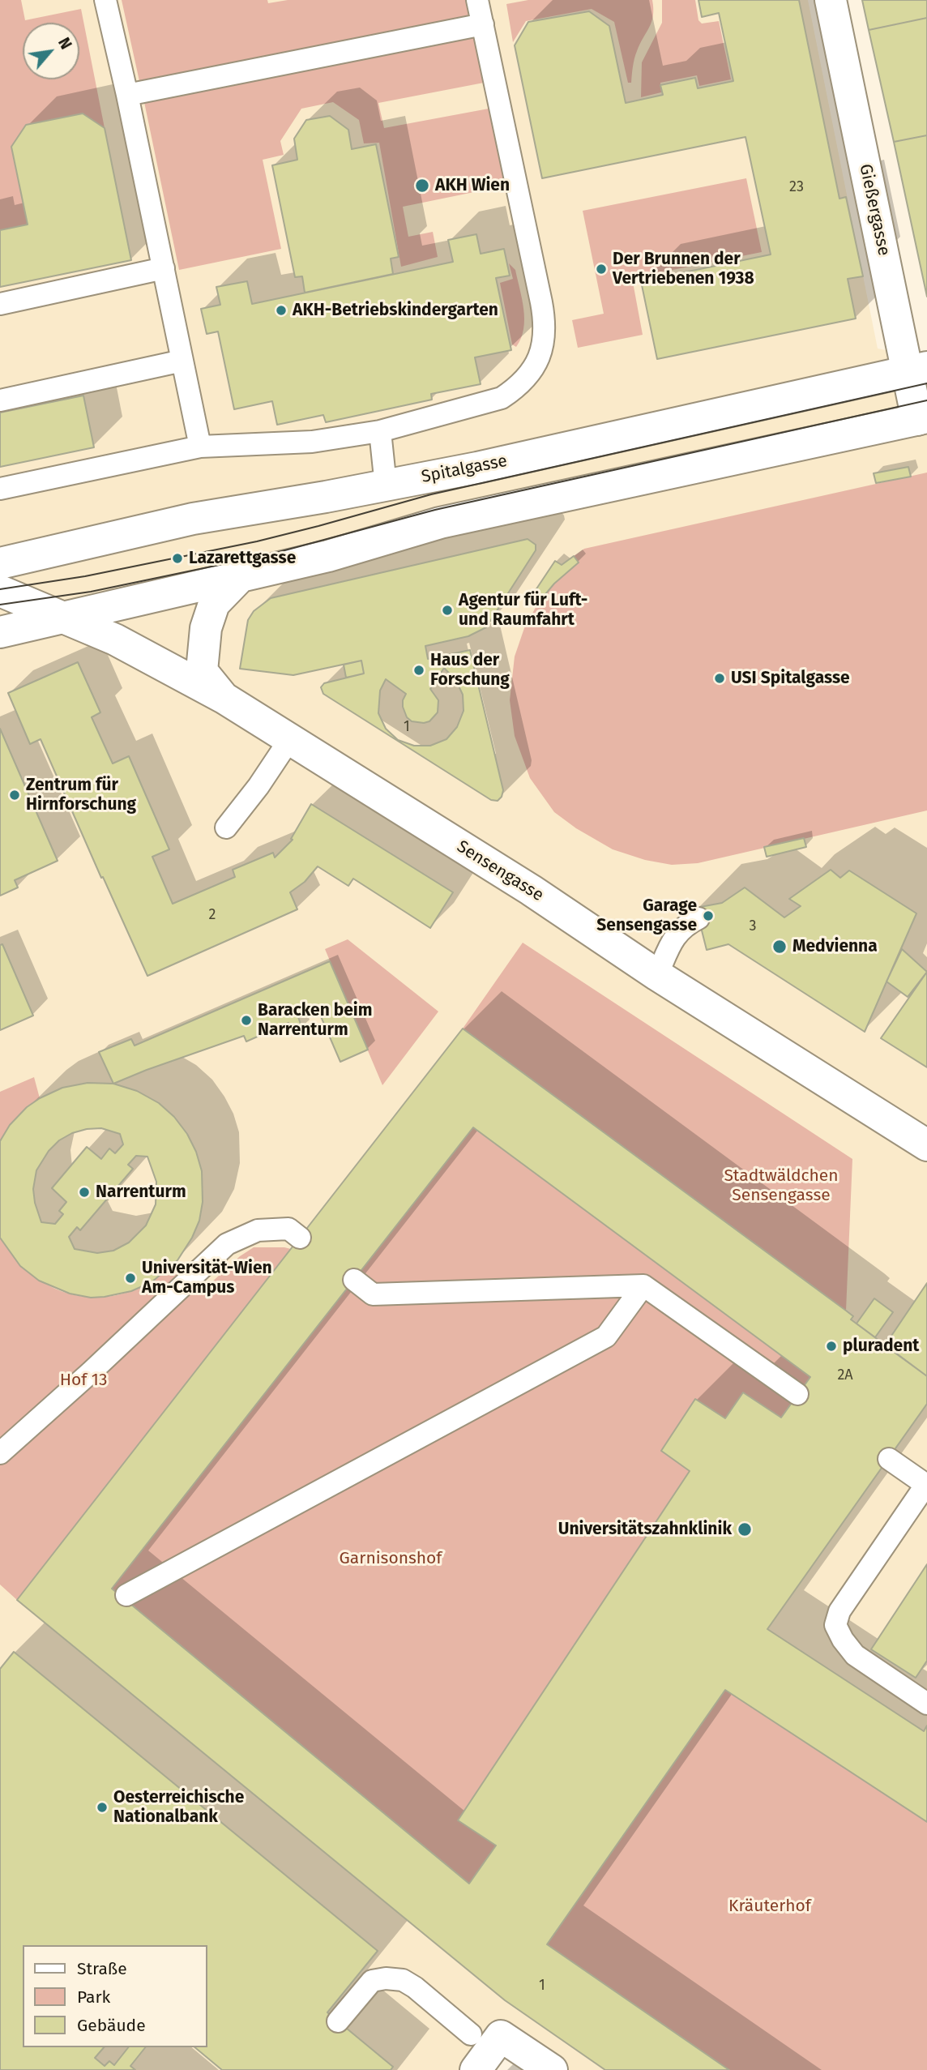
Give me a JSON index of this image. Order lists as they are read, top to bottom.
{
  "streets": {
    "main road": ["Gießergasse", "Spitalgasse", "Sensengasse"]
  },
  "crossings": [
    ["Gießergasse", "Spitalgasse"]
  ],
  "parks": [
    "Stadtwäldchen Sensengasse",
    "Hof 13",
    "Garnisonshof",
    "Kräuterhof"
  ],
  "places": [
    "AKH Wien",
    "Der Brunnen der Vertriebenen 1938",
    "AKH-Betriebskindergarten",
    "Lazarettgasse",
    "Agentur für Luft- und Raumfahrt",
    "Haus der Forschung",
    "USI Spitalgasse",
    "Zentrum für Hirnforschung",
    "Garage Sensengasse",
    "Medvienna",
    "Baracken beim Narrenturm",
    "Narrenturm",
    "Universität-Wien Am-Campus",
    "pluradent",
    "Universitätszahnklinik",
    "Oesterreichische Nationalbank"
  ],
  "house_numbers": [
    "23",
    "1",
    "2",
    "3",
    "2A",
    "1"
  ],
  "legend": ["Straße", "Park", "Gebäude"],
  "north": "top right"
}
